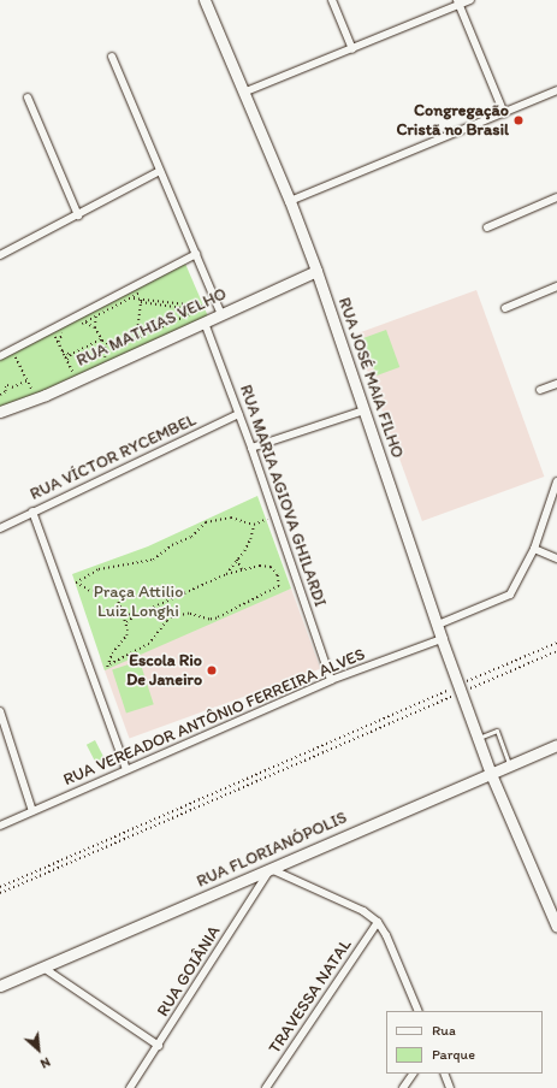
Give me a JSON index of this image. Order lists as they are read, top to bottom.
{
  "streets": {
    "street": [
      "RUA MATHIAS VELHO",
      "RUA JOSÉ MAIA FILHO",
      "RUA VÍCTOR RYCEMBEL",
      "RUA MARIA AGIOVA GHILARDI",
      "RUA VEREADOR ANTÔNIO FERREIRA ALVES",
      "RUA FLORIANÓPOLIS",
      "RUA GOIÂNIA",
      "TRAVESSA NATAL"
    ]
  },
  "crossings": [
    ["RUA MATHIAS VELHO", "RUA JOSÉ MAIA FILHO"],
    ["RUA MATHIAS VELHO", "RUA MARIA AGIOVA GHILARDI"],
    ["RUA JOSÉ MAIA FILHO", "RUA VEREADOR ANTÔNIO FERREIRA ALVES"],
    ["RUA JOSÉ MAIA FILHO", "RUA FLORIANÓPOLIS"],
    ["RUA VÍCTOR RYCEMBEL", "RUA MARIA AGIOVA GHILARDI"],
    ["RUA MARIA AGIOVA GHILARDI", "RUA VEREADOR ANTÔNIO FERREIRA ALVES"],
    ["RUA FLORIANÓPOLIS", "RUA GOIÂNIA"]
  ],
  "parks": ["Praça Attilio Luiz Longhi"],
  "places": ["Congregação Cristã no Brasil", "Escola Rio De Janeiro"],
  "legend": ["Rua", "Parque"],
  "north": "bottom right"
}
